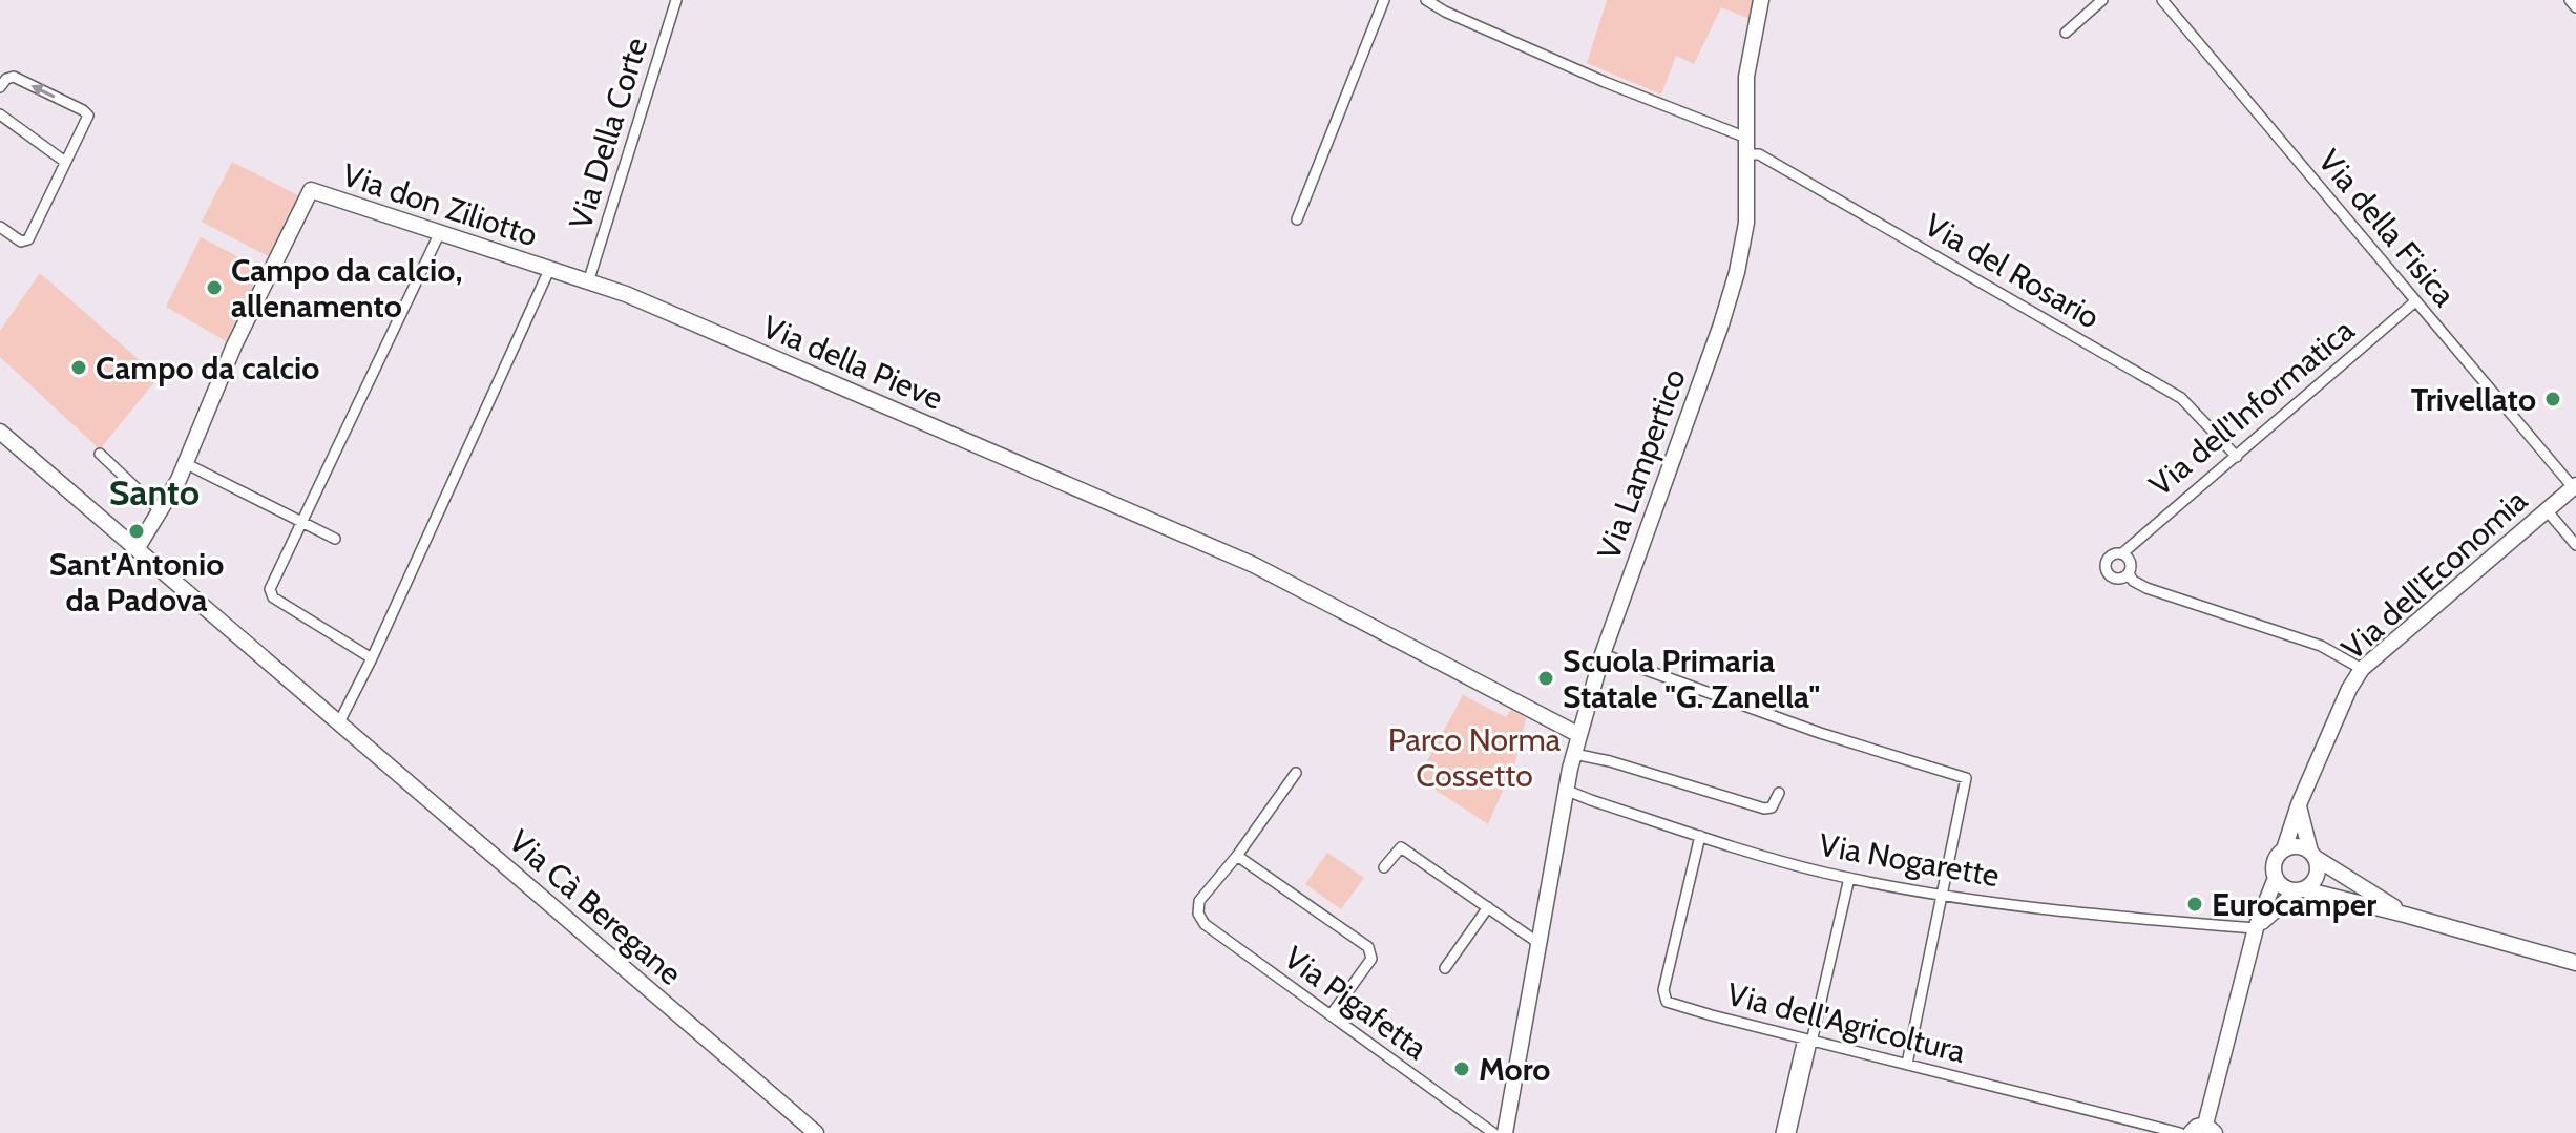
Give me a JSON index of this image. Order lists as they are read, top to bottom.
{
  "streets": {
    "street": [
      "Via Della Corte",
      "Via don Ziliotto",
      "Via della Fisica",
      "Via del Rosario",
      "Via della Pieve",
      "Via dell'Informatica",
      "Via Lampertico",
      "Via dell'Economia",
      "Via Nogarette",
      "Via Cà Beregane",
      "Via Pigafetta",
      "Via dell'Agricoltura"
    ]
  },
  "crossings": [
    ["Via Della Corte", "Via della Pieve"],
    ["Via don Ziliotto", "Via della Pieve"],
    ["Via don Ziliotto", "Via Cà Beregane"],
    ["Via della Fisica", "Via dell'Informatica"],
    ["Via della Fisica", "Via dell'Economia"],
    ["Via del Rosario", "Via dell'Informatica"],
    ["Via del Rosario", "Via Lampertico"],
    ["Via della Pieve", "Via Lampertico"],
    ["Via Lampertico", "Via Nogarette"],
    ["Via Nogarette", "Via dell'Agricoltura"]
  ],
  "districts": ["Santo"],
  "parks": ["Parco Norma Cossetto"],
  "places": [
    "Campo da calcio, allenamento",
    "Campo da calcio",
    "Trivellato",
    "Sant'Antonio da Padova",
    "Scuola Primaria Statale \"G. Zanella\"",
    "Eurocamper",
    "Moro"
  ]
}
